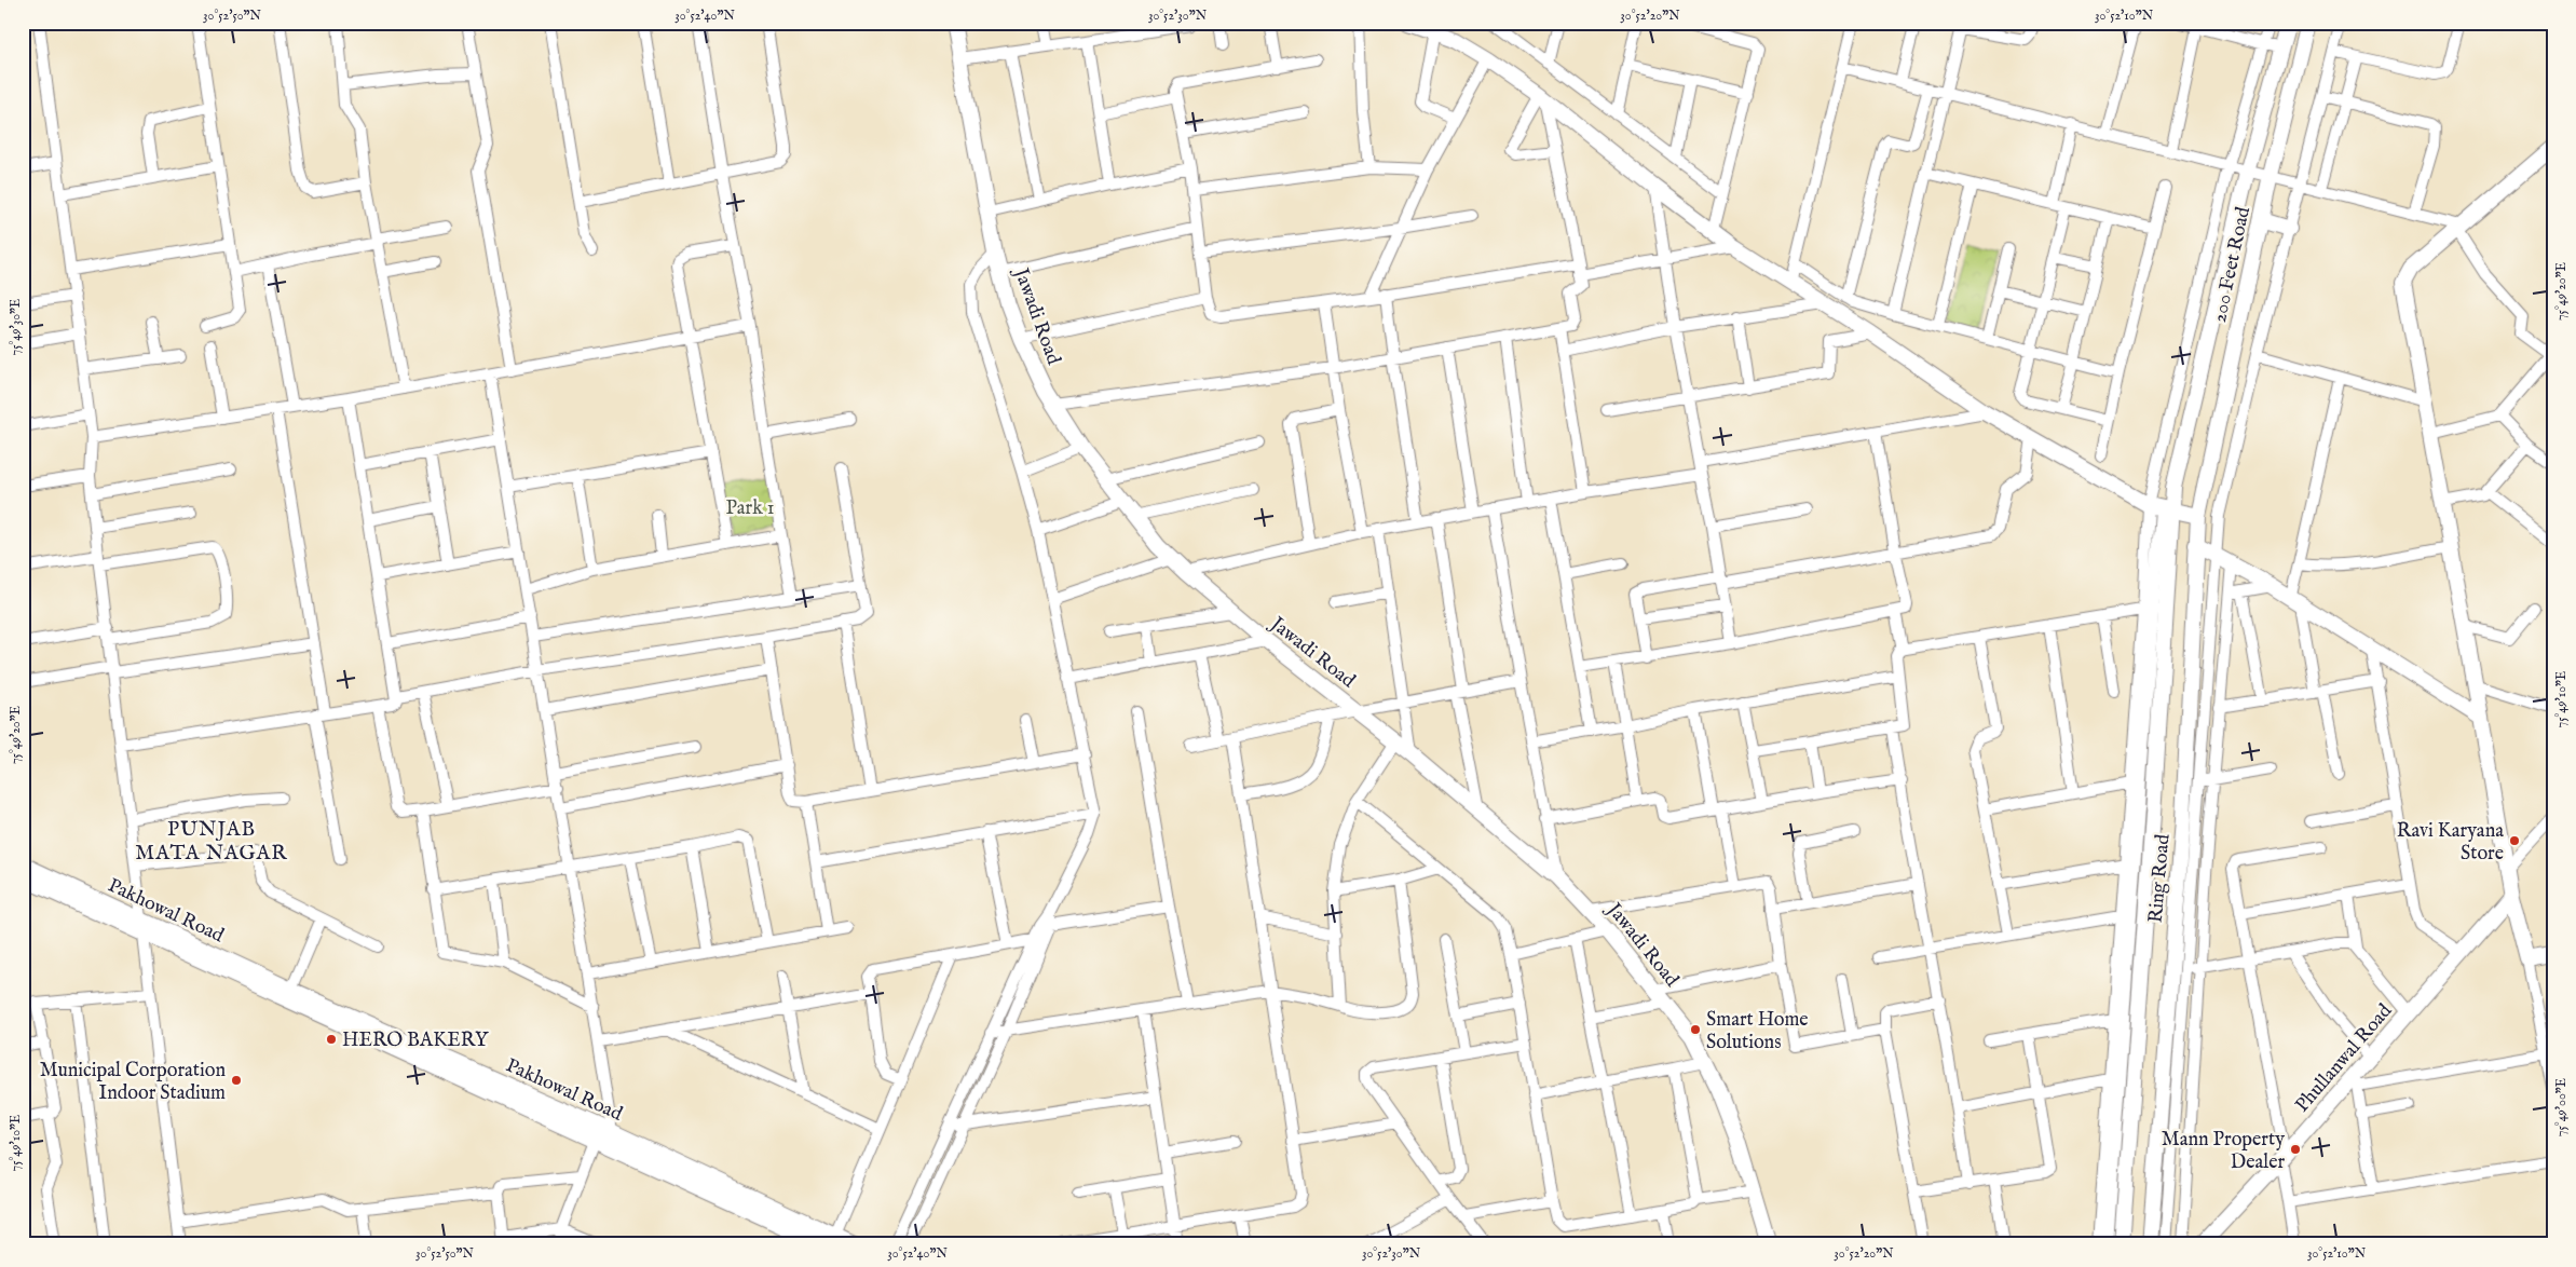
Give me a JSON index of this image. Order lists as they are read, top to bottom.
{
  "streets": {
    "street": [
      "200 Feet Road",
      "Jawadi Road",
      "Ring Road",
      "Pakhowal Road",
      "Phullanwal Road"
    ]
  },
  "crossings": [
    ["200 Feet Road", "Ring Road"]
  ],
  "districts": ["PUNJAB MATA NAGAR"],
  "parks": ["Park 1"],
  "places": [
    "Ravi Karyana Store",
    "Smart Home Solutions",
    "HERO BAKERY",
    "Municipal Corporation Indoor Stadium",
    "Mann Property Dealer"
  ],
  "coordinates": [
    "30°52'50\"N",
    "30°52'40\"N",
    "30°52'30\"N",
    "30°52'20\"N",
    "30°52'10\"N",
    "75°49'20\"E",
    "75°49'30\"E",
    "75°49'10\"E",
    "75°49'00\"E"
  ]
}
